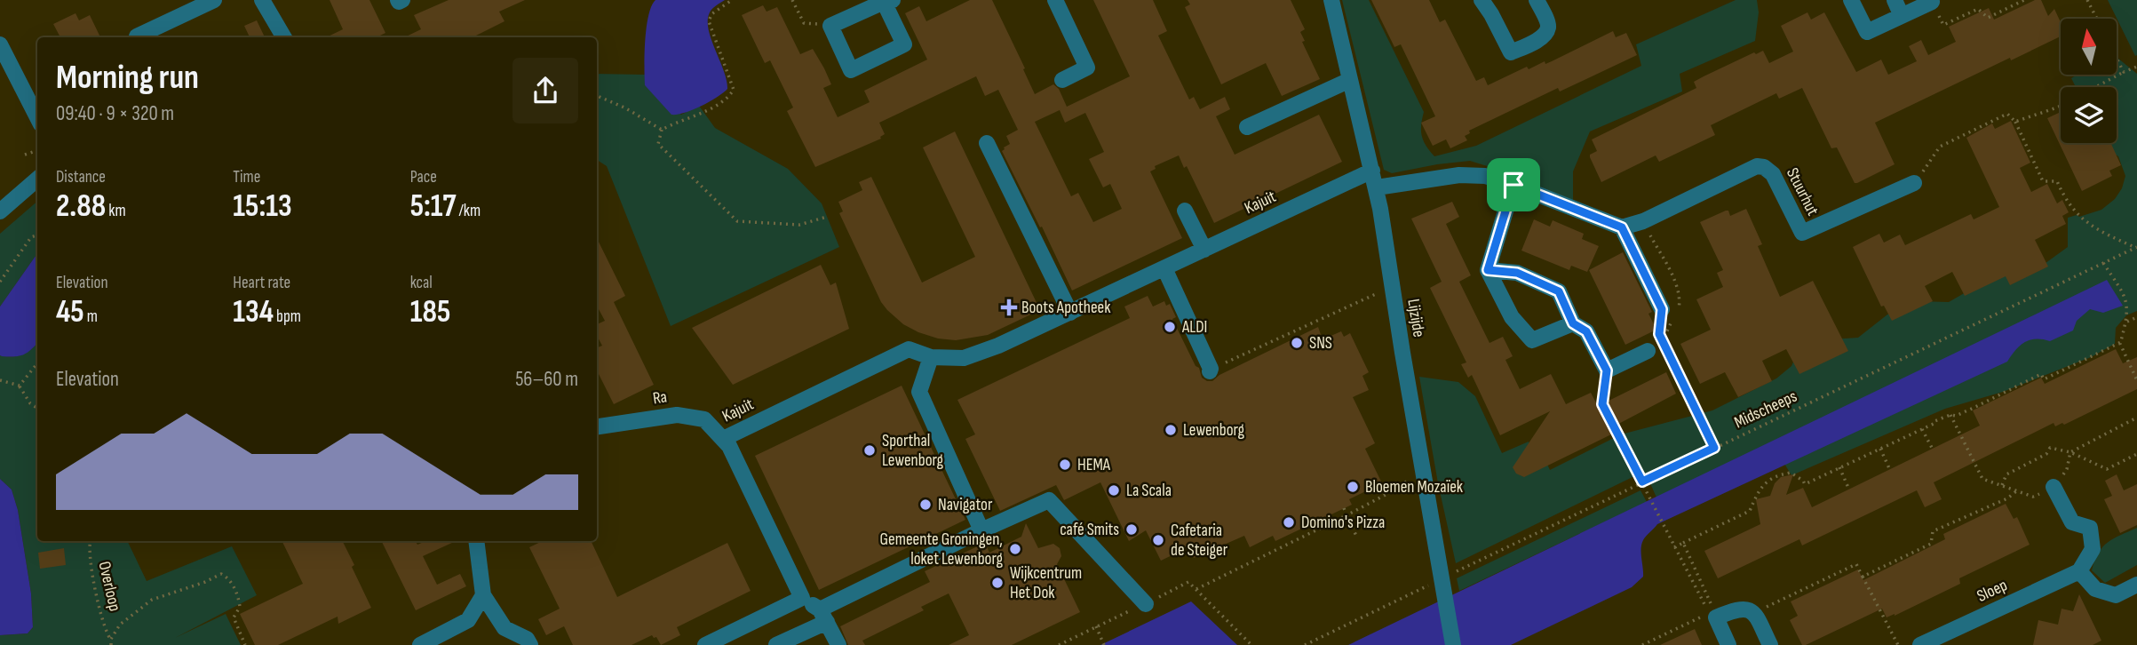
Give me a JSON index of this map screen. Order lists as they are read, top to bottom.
{
  "streets": {
    "street": [
      "Stuurhut",
      "Kajuit",
      "Lijzijde",
      "Ra",
      "Sloep"
    ],
    "path": ["Midscheeps", "Overloop"]
  },
  "crossings": [
    ["Kajuit", "Lijzijde"],
    ["Kajuit", "Ra"],
    ["Lijzijde", "Midscheeps"]
  ],
  "places": {
    "health": ["Boots Apotheek"],
    "other": [
      "ALDI",
      "SNS",
      "Lewenborg",
      "Sporthal Lewenborg",
      "HEMA",
      "Bloemen Mozaïek",
      "La Scala",
      "Navigator",
      "Domino's Pizza",
      "café Smits",
      "Cafetaria de Steiger",
      "Gemeente Groningen, loket Lewenborg",
      "Wijkcentrum Het Dok"
    ]
  },
  "north": "top",
  "page": {
    "heading": ["Morning run", "09:40 · 9 × 320 m"],
    "stats": [
      ["Distance", "2.88 km"],
      ["Time", "15:13"],
      ["Pace", "5:17 /km"],
      ["Elevation", "45 m"],
      ["Heart rate", "134 bpm"],
      ["kcal", "185"]
    ],
    "chart": ["Elevation", "56–60 m"]
  }
}
